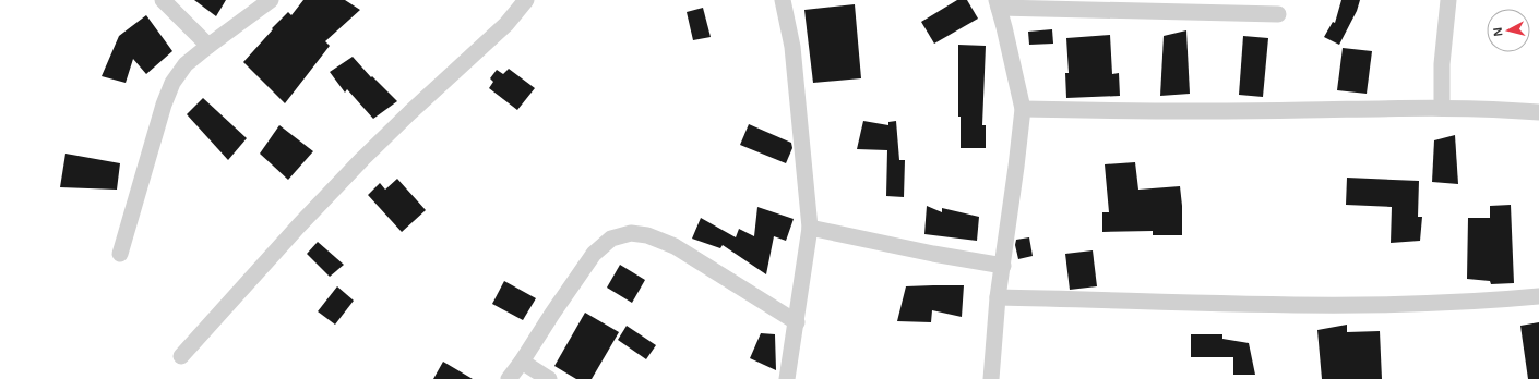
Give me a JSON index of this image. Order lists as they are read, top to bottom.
{
  "north": "left"
}
